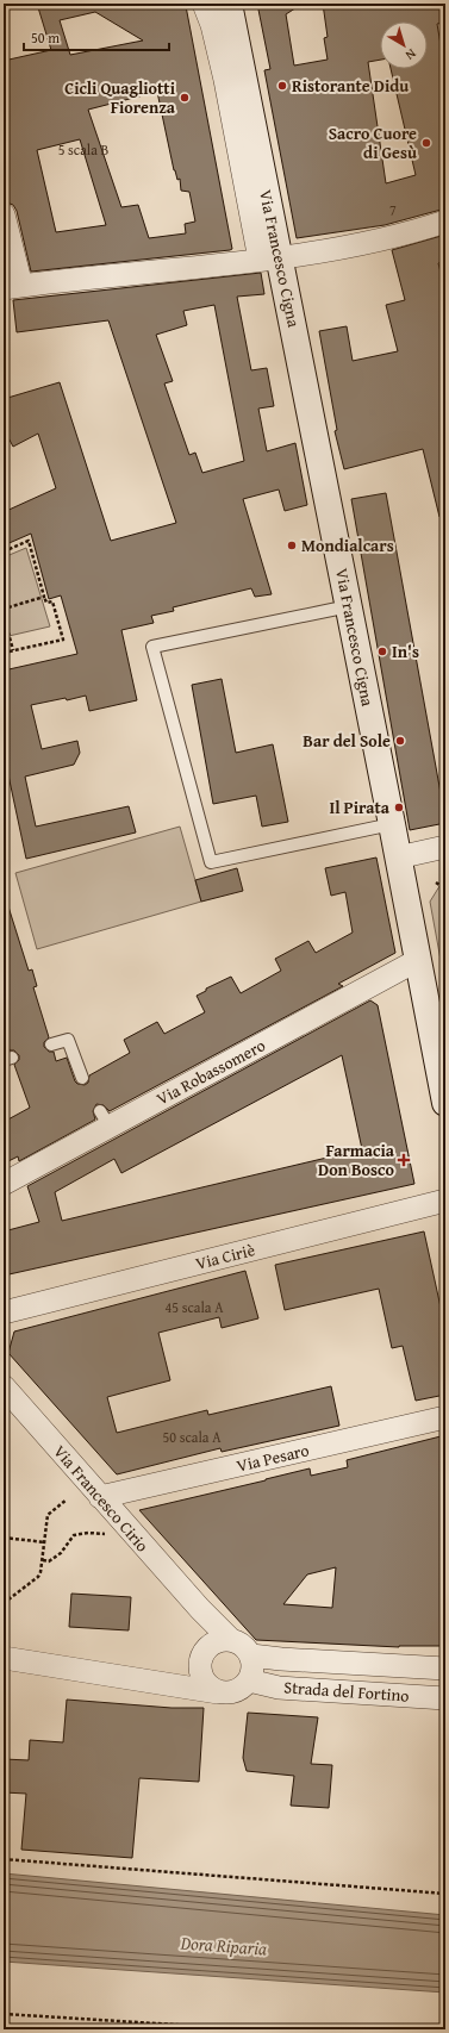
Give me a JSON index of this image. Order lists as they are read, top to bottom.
{
  "streets": {
    "street": [
      "Via Francesco Cigna",
      "Via Robassomero",
      "Via Ciriè",
      "Via Pesaro",
      "Via Francesco Cirio",
      "Strada del Fortino"
    ]
  },
  "crossings": [
    ["Via Francesco Cigna", "Via Robassomero"],
    ["Via Pesaro", "Via Francesco Cirio"],
    ["Via Francesco Cirio", "Strada del Fortino"]
  ],
  "water": ["Dora Riparia"],
  "places": {
    "other": [
      "Ristorante Didu",
      "Cicli Quagliotti Fiorenza",
      "Sacro Cuore di Gesù",
      "Mondialcars",
      "In's",
      "Bar del Sole",
      "Il Pirata"
    ],
    "health": ["Farmacia Don Bosco"]
  },
  "house_numbers": [
    "5 scala B",
    "7",
    "45 scala A",
    "50 scala A"
  ],
  "scale_bar": "50 m",
  "north": "bottom right"
}
